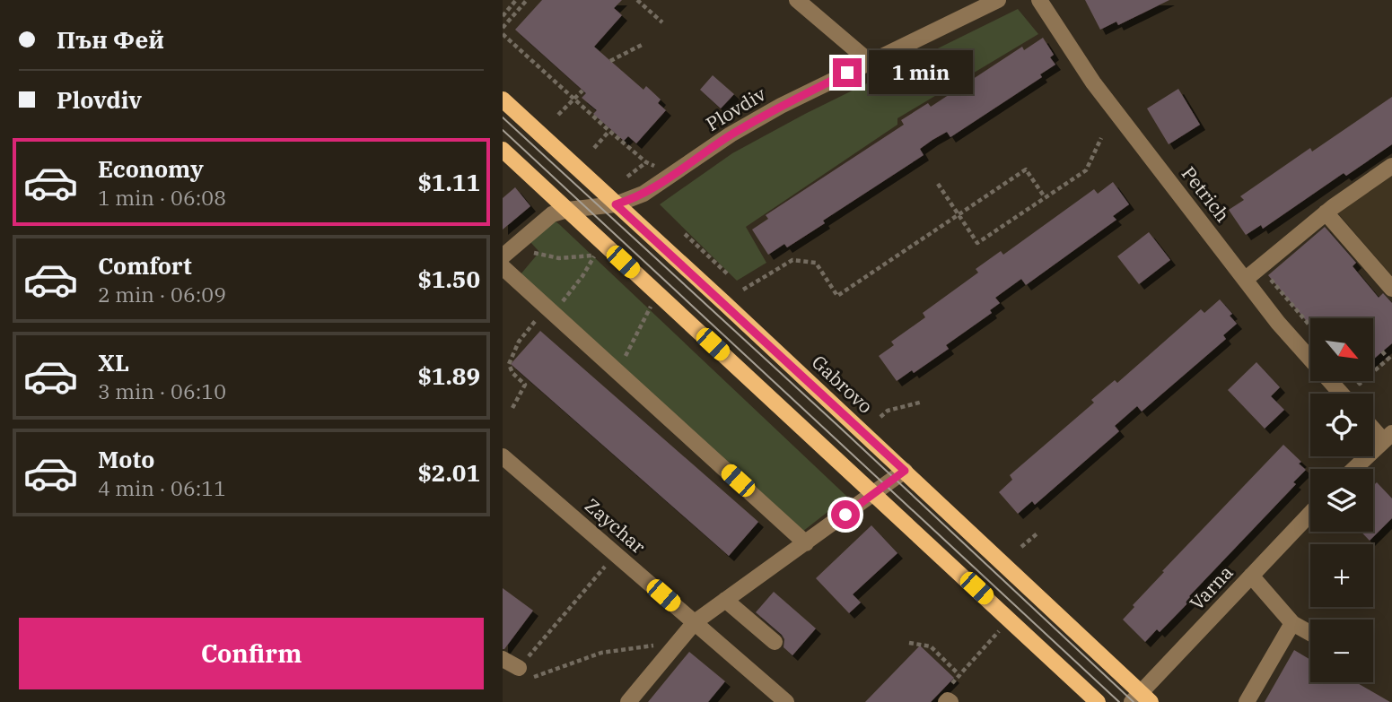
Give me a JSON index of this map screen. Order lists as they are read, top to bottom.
{
  "streets": {
    "main road": ["Gabrovo"],
    "street": [
      "Plovdiv",
      "Petrich",
      "Zaychar",
      "Varna"
    ]
  },
  "crossings": [
    ["Plovdiv", "Gabrovo"],
    ["Gabrovo", "Varna"]
  ],
  "north": "bottom right",
  "page": {
    "banner": ["Пън Фей", "Plovdiv"],
    "bubble": "1 min",
    "list": [
      {
        "name": "Economy",
        "note": "1 min · 06:08",
        "value": "$1.11"
      },
      {
        "name": "Comfort",
        "note": "2 min · 06:09",
        "value": "$1.50"
      },
      {
        "name": "XL",
        "note": "3 min · 06:10",
        "value": "$1.89"
      },
      {
        "name": "Moto",
        "note": "4 min · 06:11",
        "value": "$2.01"
      }
    ],
    "map_buttons": ["+", "−"],
    "buttons": "Confirm"
  }
}
